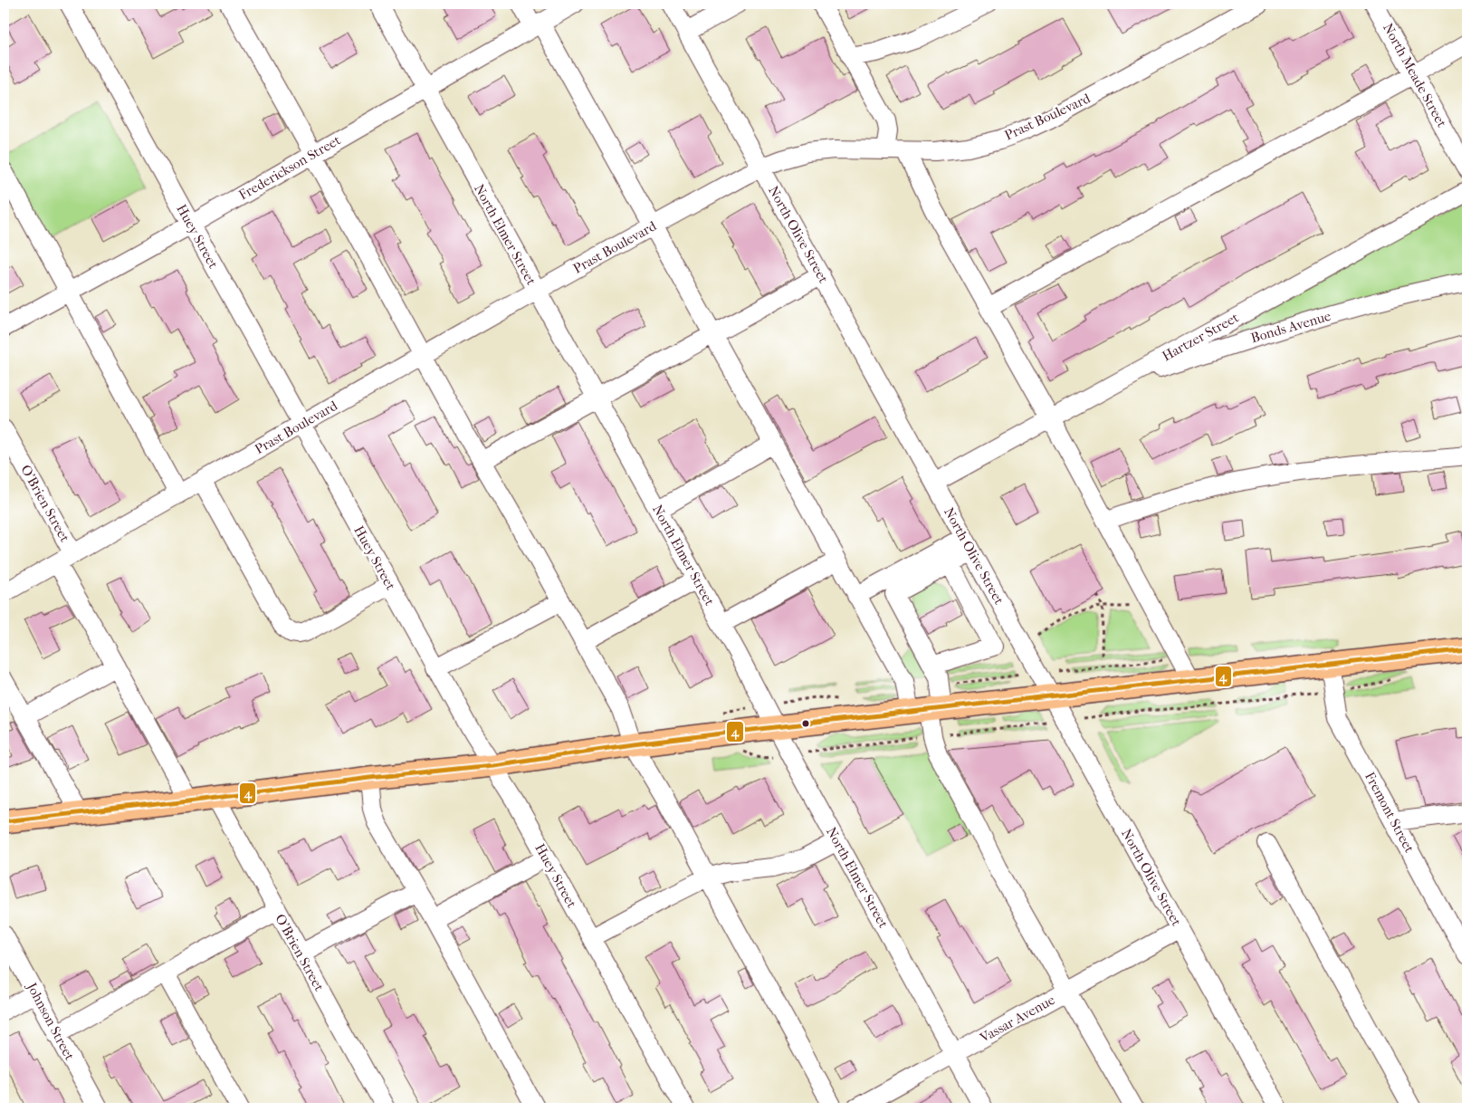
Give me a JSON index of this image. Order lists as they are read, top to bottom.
{
  "streets": {
    "street": [
      "North Meade Street",
      "Prast Boulevard",
      "Frederickson Street",
      "North Elmer Street",
      "North Olive Street",
      "Huey Street",
      "Bonds Avenue",
      "Hartzer Street",
      "O'Brien Street",
      "Fremont Street",
      "Vassar Avenue",
      "Johnson Street"
    ]
  },
  "crossings": [
    ["Prast Boulevard", "North Elmer Street"],
    ["Prast Boulevard", "North Olive Street"],
    ["Prast Boulevard", "Huey Street"],
    ["Prast Boulevard", "O'Brien Street"],
    ["Frederickson Street", "North Elmer Street"],
    ["Frederickson Street", "Huey Street"],
    ["North Elmer Street", "Vassar Avenue"],
    ["North Olive Street", "Hartzer Street"],
    ["North Olive Street", "Vassar Avenue"],
    ["Bonds Avenue", "Hartzer Street"]
  ],
  "lines": ["transit line 4"]
}
